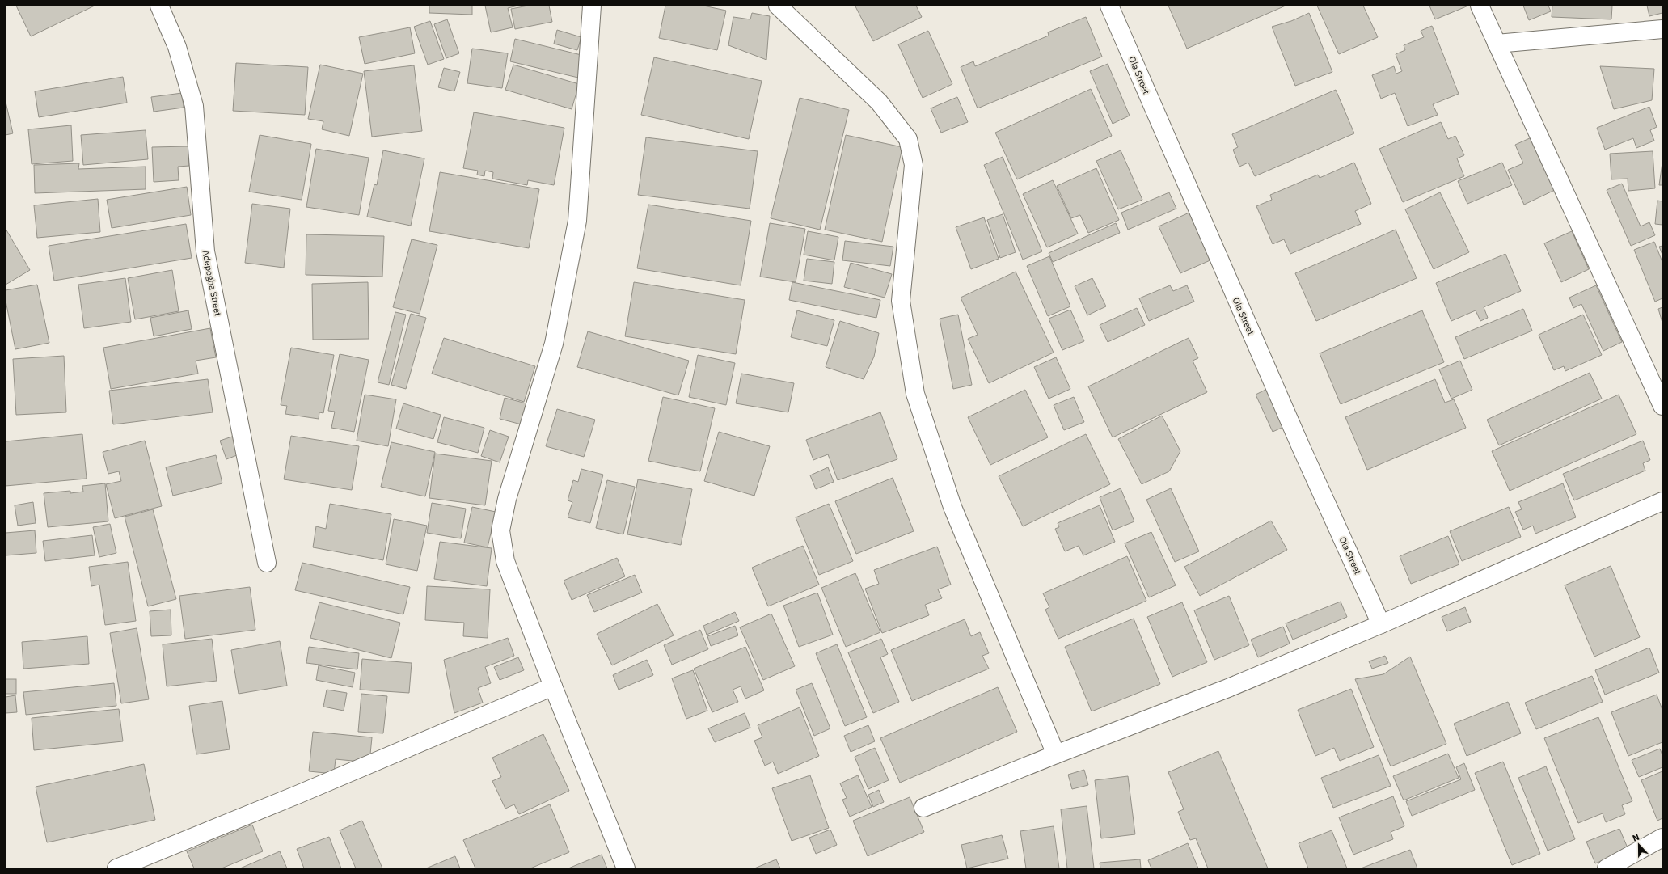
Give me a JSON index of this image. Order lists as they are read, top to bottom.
{
  "streets": {
    "street": ["Ola Street", "Adepegba Street"]
  },
  "north": "top"
}
